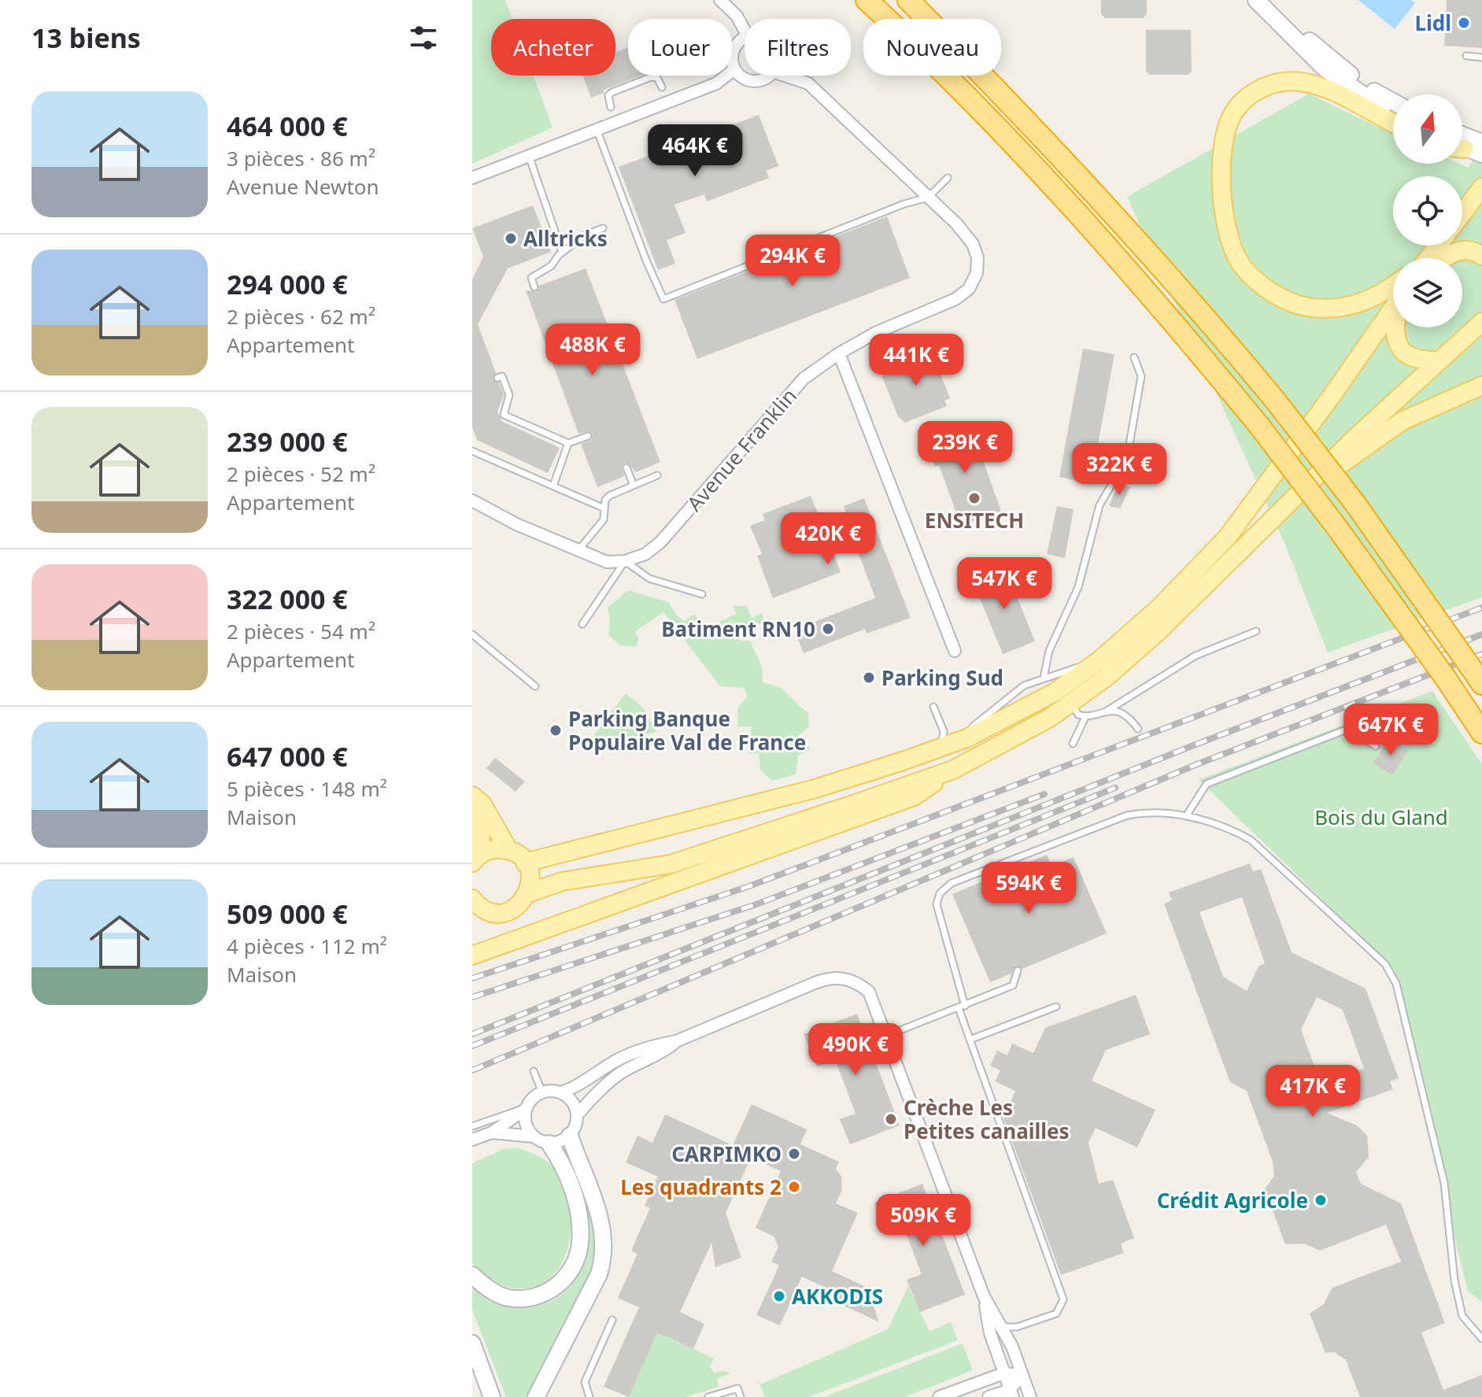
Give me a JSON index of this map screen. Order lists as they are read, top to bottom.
{
  "streets": {
    "street": ["Avenue Franklin"]
  },
  "parks": ["Bois du Gland"],
  "places": [
    "Lidl",
    "Alltricks",
    "ENSITECH",
    "Batiment RN10",
    "Parking Sud",
    "Parking Banque Populaire Val de France",
    "Crèche Les Petites canailles",
    "CARPIMKO",
    "Les quadrants 2",
    "Crédit Agricole",
    "AKKODIS"
  ],
  "north": "top",
  "page": {
    "heading": "13 biens",
    "chip": [
      "Acheter",
      "Louer",
      "Filtres",
      "Nouveau"
    ],
    "list": [
      {
        "name": "464 000 €",
        "note": "3 pièces · 86 m² · Avenue Newton"
      },
      {
        "name": "294 000 €",
        "note": "2 pièces · 62 m² · Appartement"
      },
      {
        "name": "239 000 €",
        "note": "2 pièces · 52 m² · Appartement"
      },
      {
        "name": "322 000 €",
        "note": "2 pièces · 54 m² · Appartement"
      },
      {
        "name": "647 000 €",
        "note": "5 pièces · 148 m² · Maison"
      },
      {
        "name": "509 000 €",
        "note": "4 pièces · 112 m² · Maison"
      }
    ],
    "price": [
      "464K €",
      "294K €",
      "488K €",
      "441K €",
      "239K €",
      "322K €",
      "420K €",
      "547K €",
      "647K €",
      "594K €",
      "490K €",
      "417K €",
      "509K €"
    ]
  }
}
